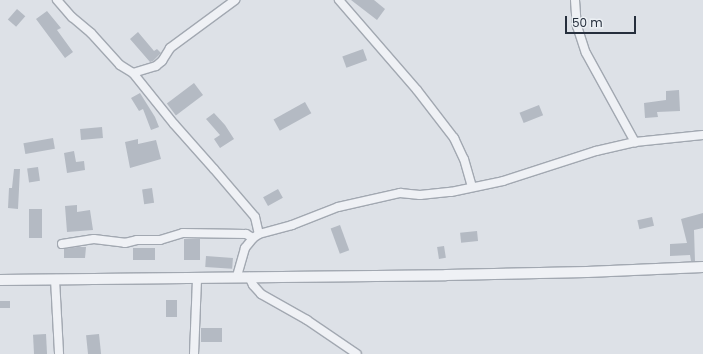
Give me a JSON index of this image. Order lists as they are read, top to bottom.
{
  "scale_bar": "50 m"
}
